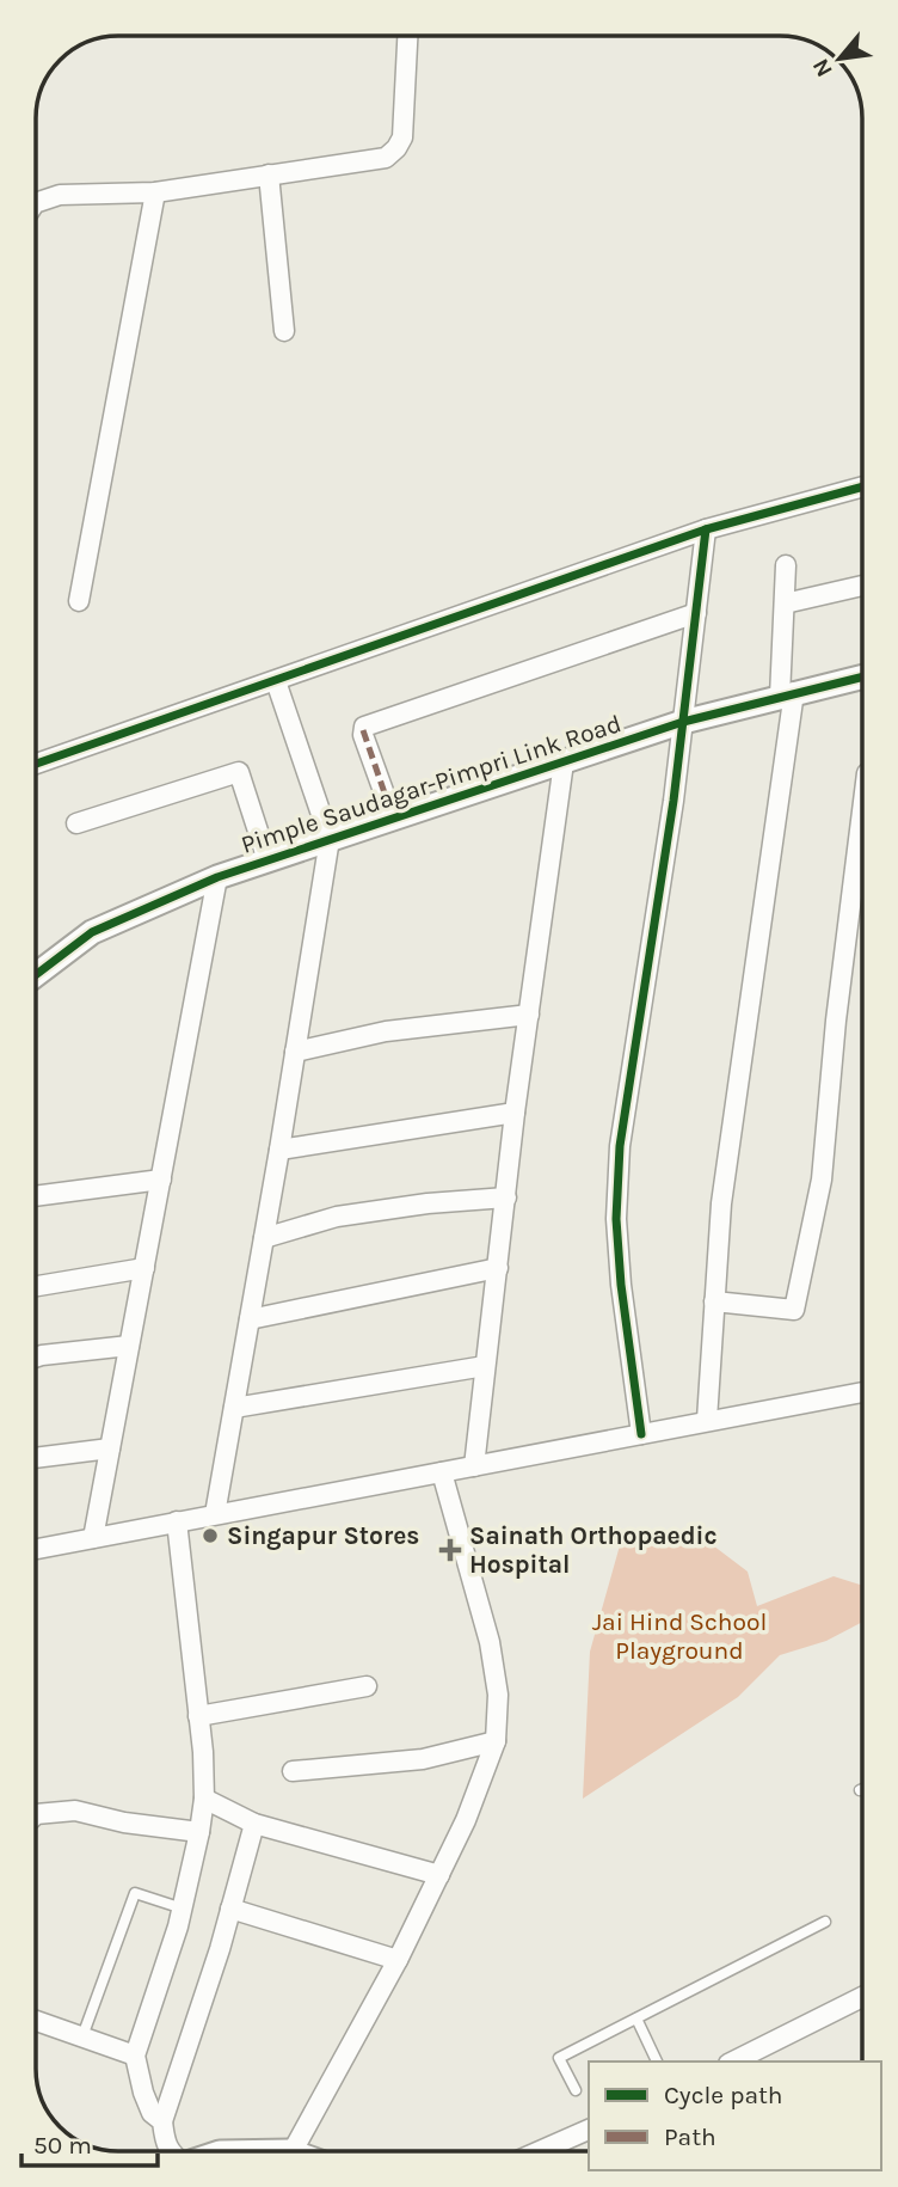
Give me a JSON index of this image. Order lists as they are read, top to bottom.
{
  "streets": {
    "street": ["Pimple Saudagar-Pimpri Link Road"]
  },
  "parks": ["Jai Hind School Playground"],
  "places": {
    "other": ["Singapur Stores"],
    "health": ["Sainath Orthopaedic Hospital"]
  },
  "legend": ["Cycle path", "Path"],
  "scale_bar": "50 m",
  "north": "bottom left"
}
